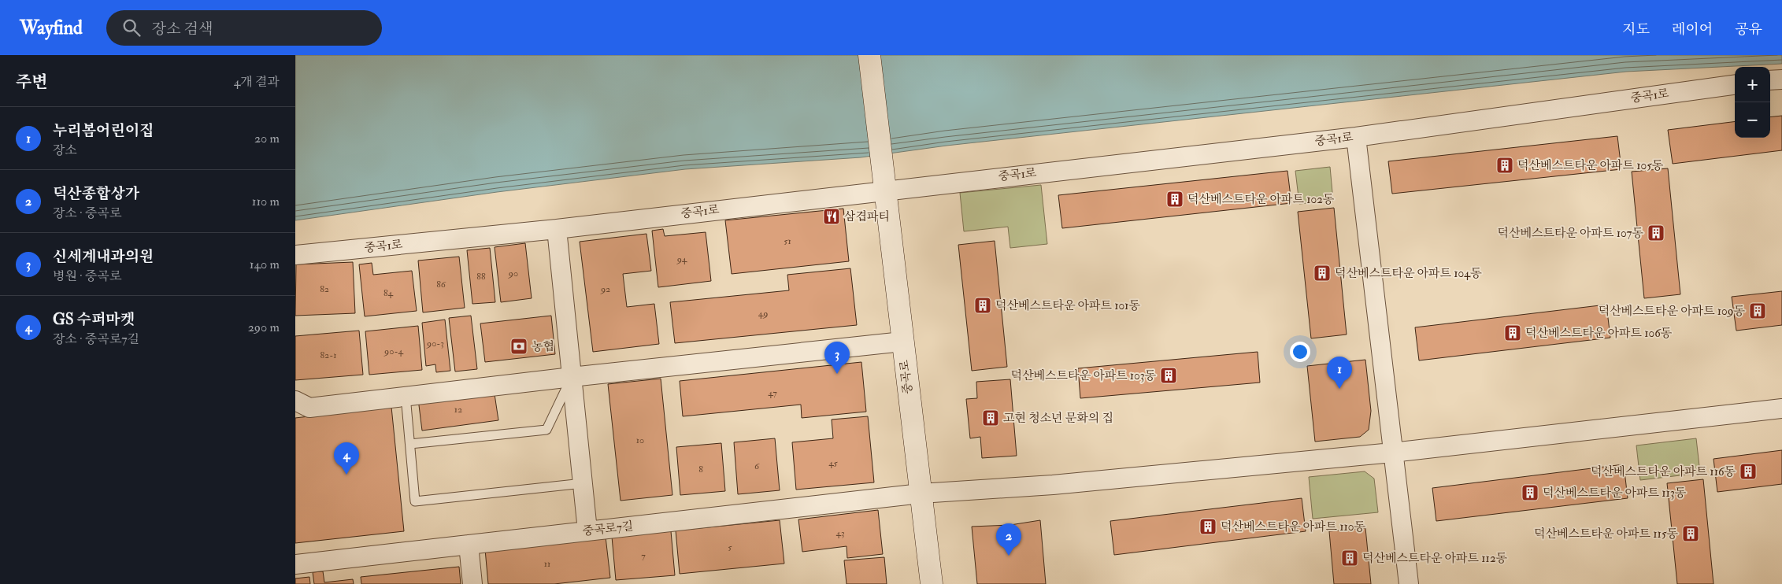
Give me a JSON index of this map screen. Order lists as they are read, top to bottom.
{
  "streets": {
    "street": ["중곡1로", "중곡로", "중곡로7길"]
  },
  "crossings": [
    ["중곡1로", "중곡로"],
    ["중곡로", "중곡로7길"]
  ],
  "places": {
    "building": [
      "덕산베스트타운 아파트 105동",
      "덕산베스트타운 아파트 102동",
      "덕산베스트타운 아파트 107동",
      "덕산베스트타운 아파트 104동",
      "덕산베스트타운 아파트 101동",
      "덕산베스트타운 아파트 109동",
      "덕산베스트타운 아파트 106동",
      "덕산베스트타운 아파트 103동",
      "고현 청소년 문화의 집",
      "덕산베스트타운 아파트 116동",
      "덕산베스트타운 아파트 113동",
      "덕산베스트타운 아파트 110동",
      "덕산베스트타운 아파트 115동",
      "덕산베스트타운 아파트 112동"
    ],
    "restaurant": ["삼겹파티"],
    "bank": ["농협"]
  },
  "house_numbers": [
    "51",
    "94",
    "90",
    "88",
    "86",
    "82",
    "92",
    "84",
    "49",
    "90-3",
    "90-4",
    "82-1",
    "47",
    "12",
    "10",
    "45",
    "6",
    "8",
    "43",
    "5",
    "7",
    "11"
  ],
  "page": {
    "header": "Wayfind",
    "search": "장소 검색",
    "nav": ["지도", "레이어", "공유"],
    "heading": ["주변", "4개 결과"],
    "map_buttons": ["+", "−"],
    "list": [
      {
        "mark": "1",
        "name": "누리봄어린이집",
        "note": "장소",
        "value": "20 m"
      },
      {
        "mark": "2",
        "name": "덕산종합상가",
        "note": "장소 · 중곡로",
        "value": "110 m"
      },
      {
        "mark": "3",
        "name": "신세계내과의원",
        "note": "병원 · 중곡로",
        "value": "140 m"
      },
      {
        "mark": "4",
        "name": "GS 수퍼마켓",
        "note": "장소 · 중곡로7길",
        "value": "290 m"
      }
    ],
    "pins": [
      "3",
      "1",
      "4",
      "2"
    ]
  }
}
